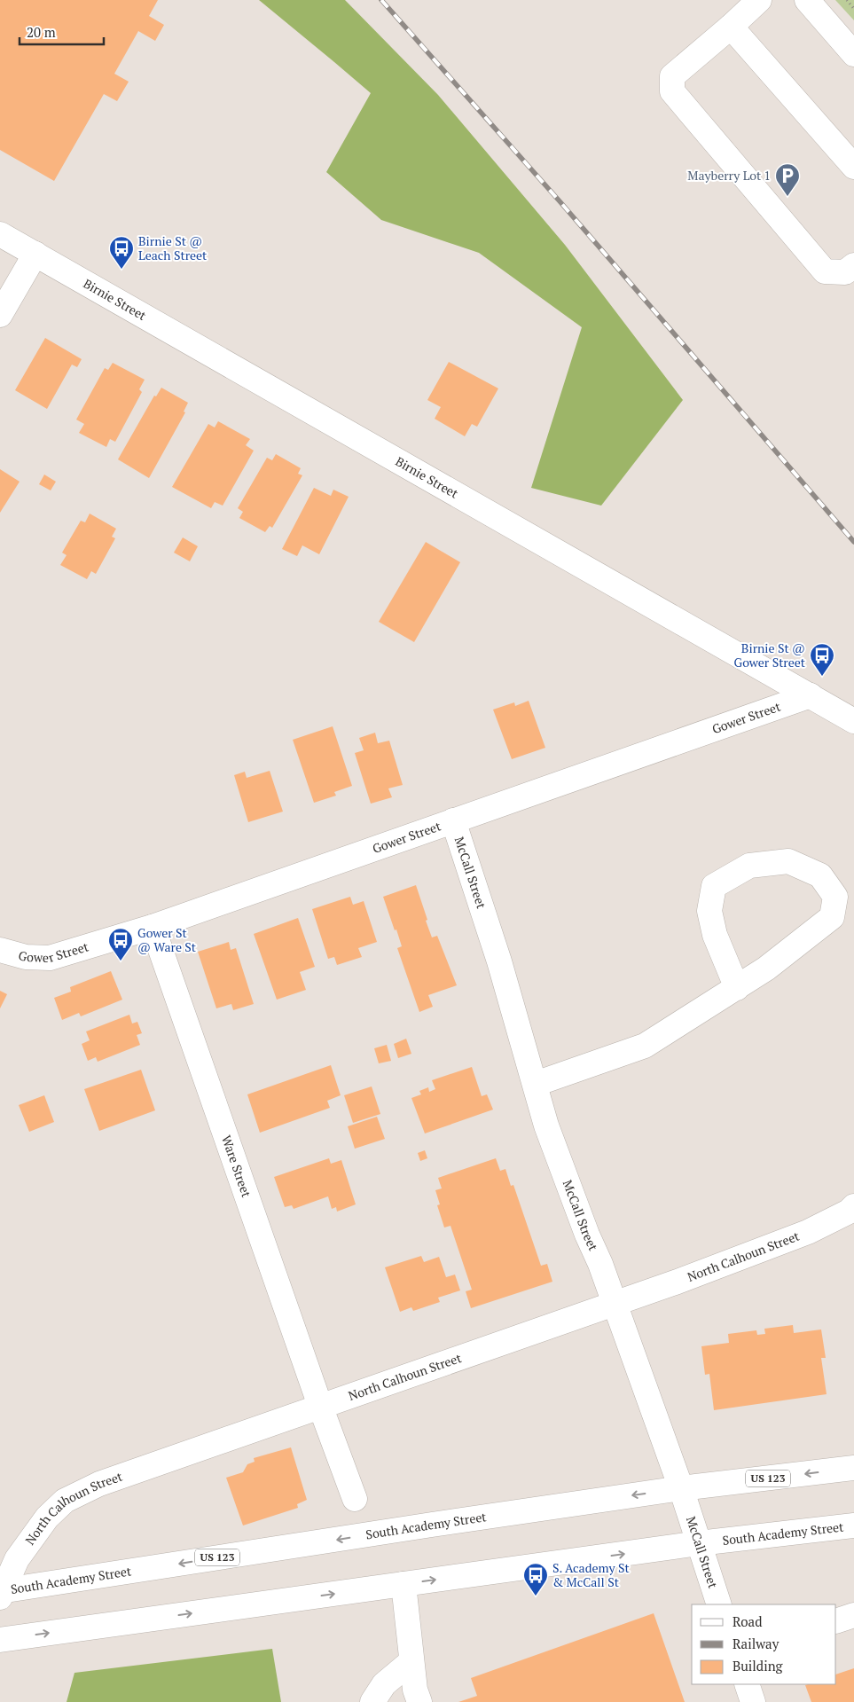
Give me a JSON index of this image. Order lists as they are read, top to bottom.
{
  "streets": {
    "main road": [
      "Birnie Street",
      "Gower Street",
      "McCall Street",
      "Ware Street",
      "North Calhoun Street",
      "US 123",
      "South Academy Street"
    ]
  },
  "crossings": [
    ["Birnie Street", "Gower Street"],
    ["Gower Street", "McCall Street"],
    ["Gower Street", "Ware Street"],
    ["McCall Street", "North Calhoun Street"],
    ["McCall Street", "South Academy Street"],
    ["Ware Street", "North Calhoun Street"],
    ["North Calhoun Street", "South Academy Street"]
  ],
  "places": {
    "parking": ["Mayberry Lot 1"],
    "bus stop": [
      "Birnie St @ Leach Street",
      "Birnie St @ Gower Street",
      "Gower St @ Ware St",
      "S. Academy St & McCall St"
    ]
  },
  "legend": ["Road", "Railway", "Building"],
  "scale_bar": "20 m"
}
